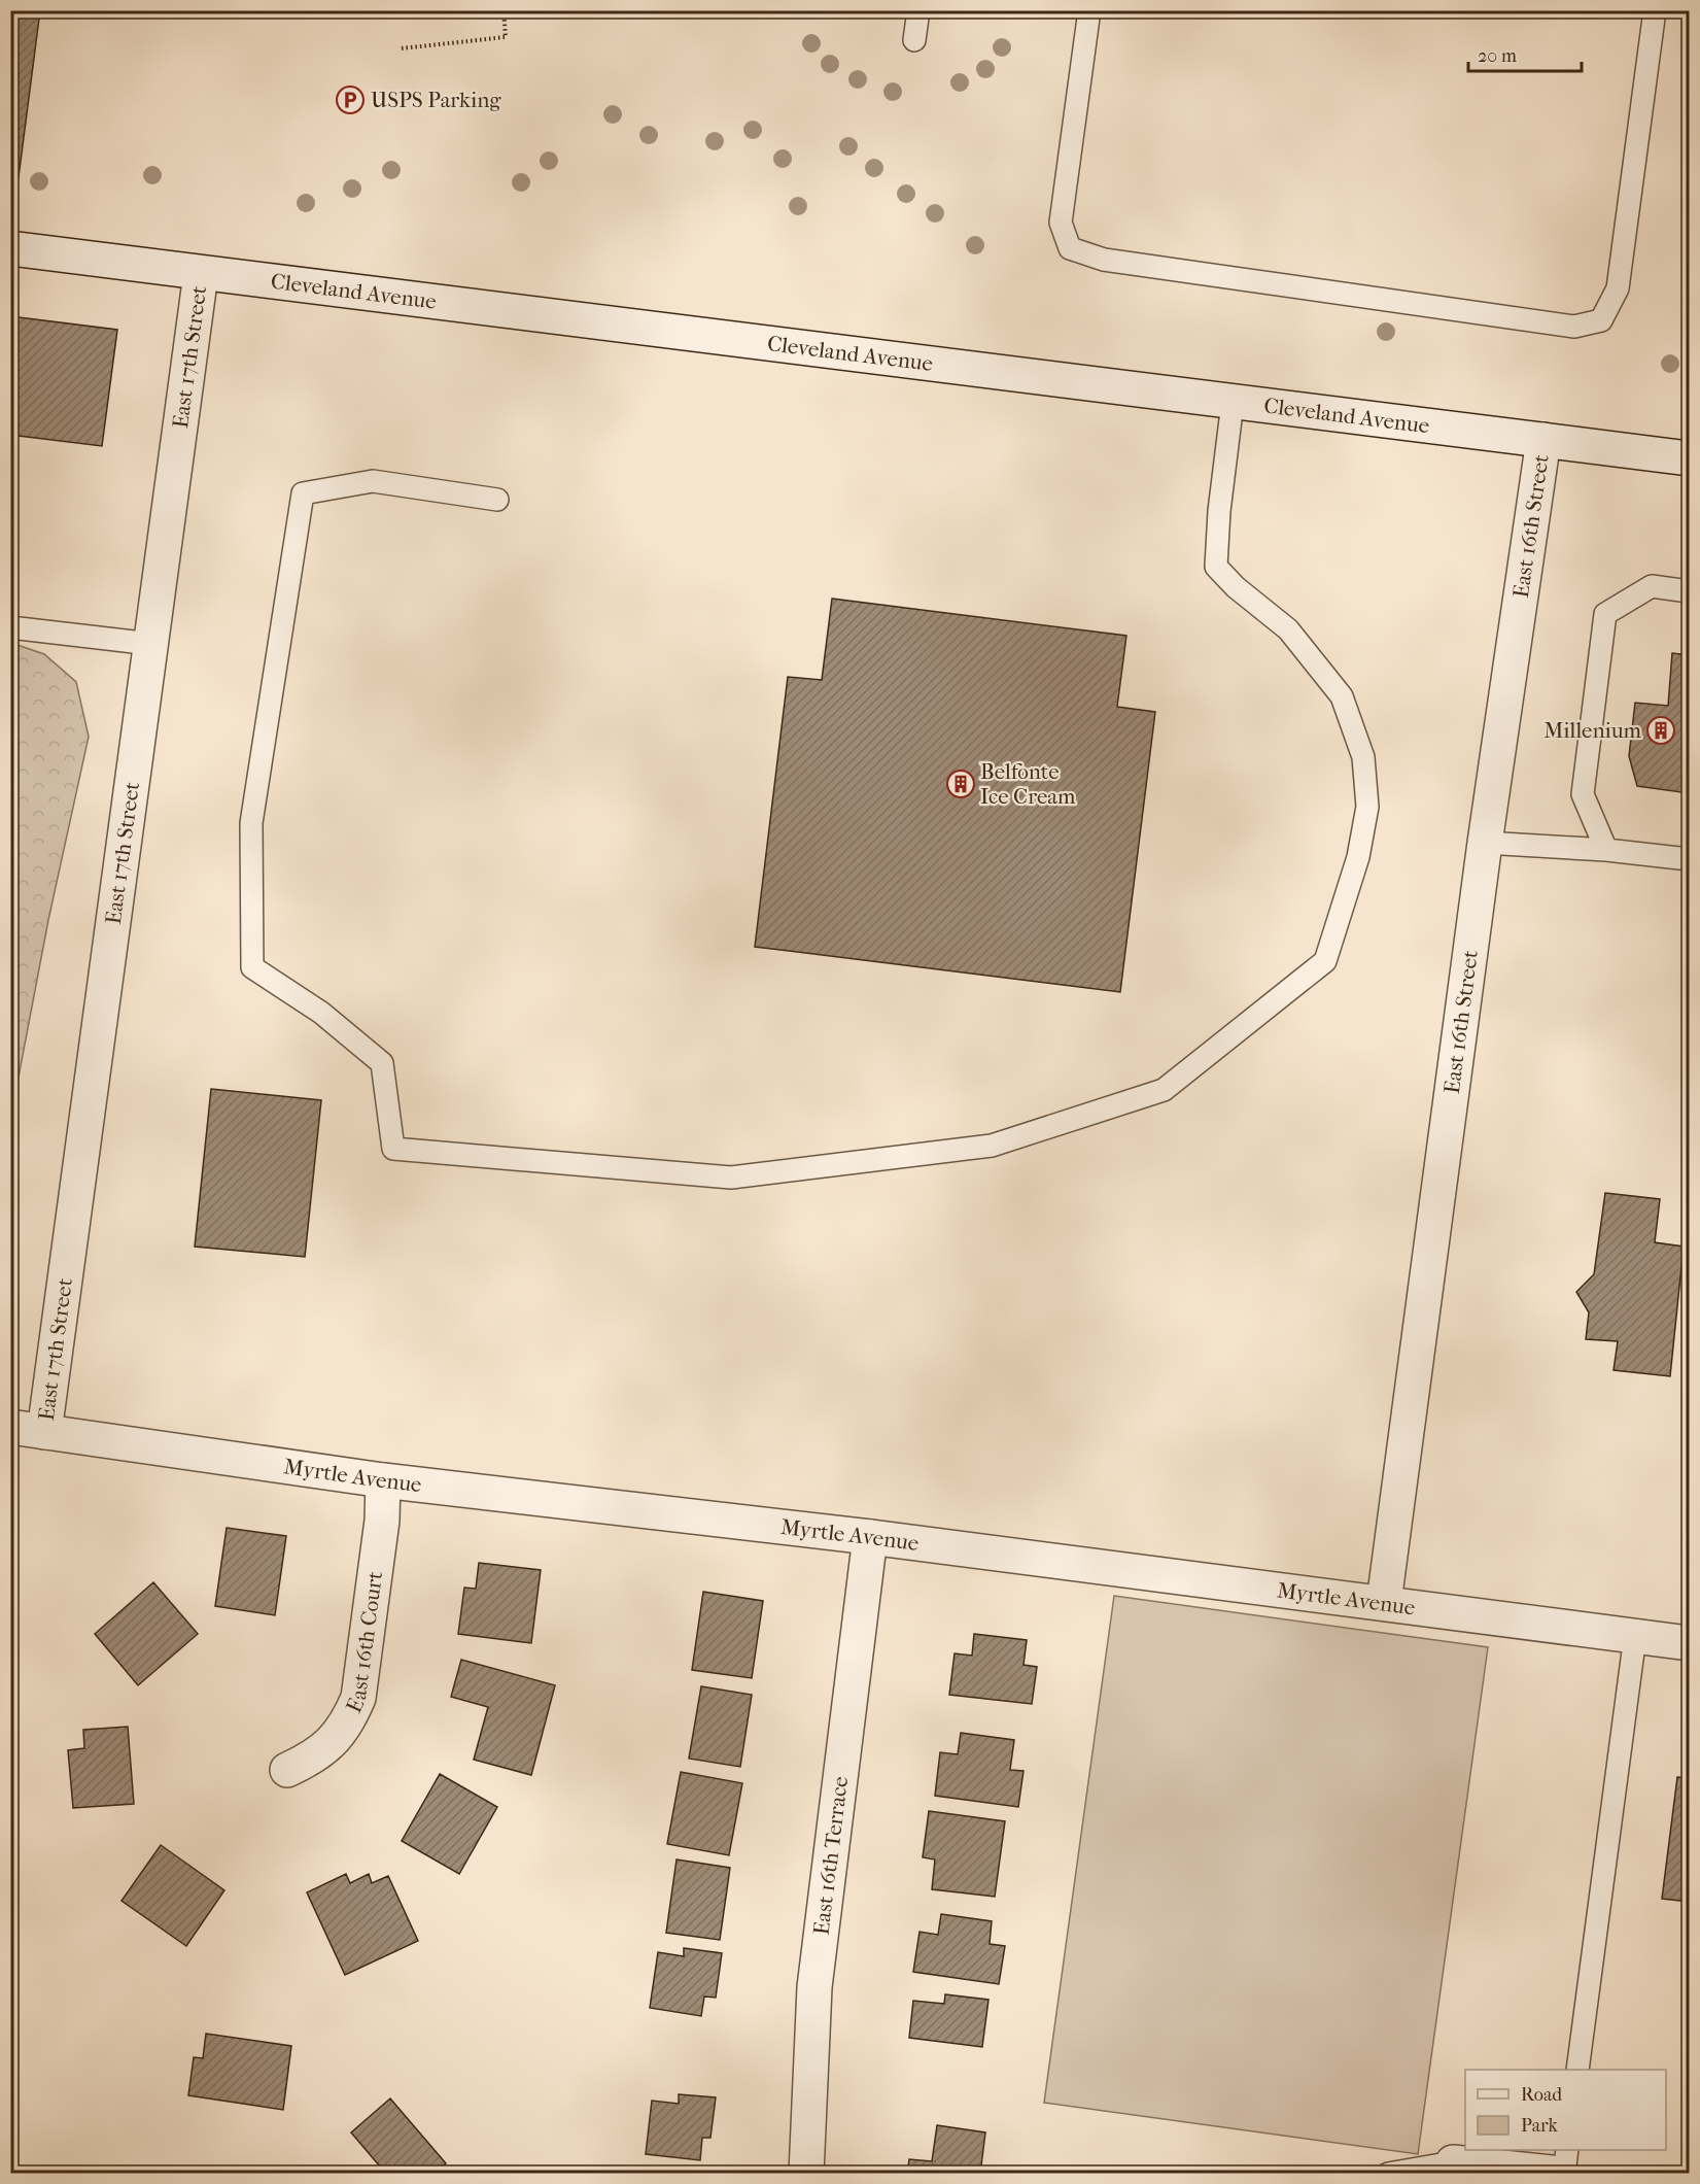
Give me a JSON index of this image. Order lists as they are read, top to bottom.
{
  "streets": {
    "street": [
      "Cleveland Avenue",
      "East 17th Street",
      "East 16th Street",
      "Myrtle Avenue",
      "East 16th Court",
      "East 16th Terrace"
    ]
  },
  "crossings": [
    ["Cleveland Avenue", "East 17th Street"],
    ["Cleveland Avenue", "East 16th Street"],
    ["East 17th Street", "Myrtle Avenue"],
    ["East 16th Street", "Myrtle Avenue"],
    ["Myrtle Avenue", "East 16th Court"],
    ["Myrtle Avenue", "East 16th Terrace"]
  ],
  "places": {
    "parking": ["USPS Parking"],
    "building": ["Millenium", "Belfonte Ice Cream"]
  },
  "legend": ["Road", "Park"],
  "scale_bar": "20 m"
}
